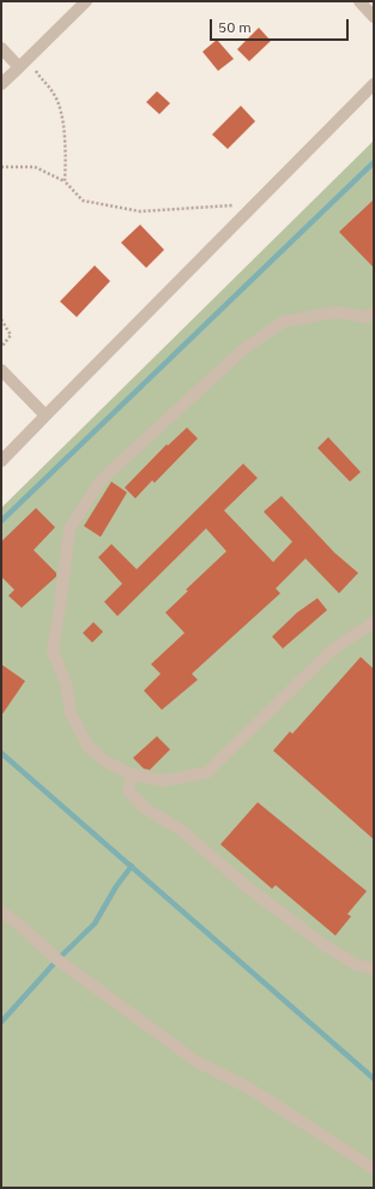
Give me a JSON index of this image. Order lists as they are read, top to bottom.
{
  "scale_bar": "50 m"
}
